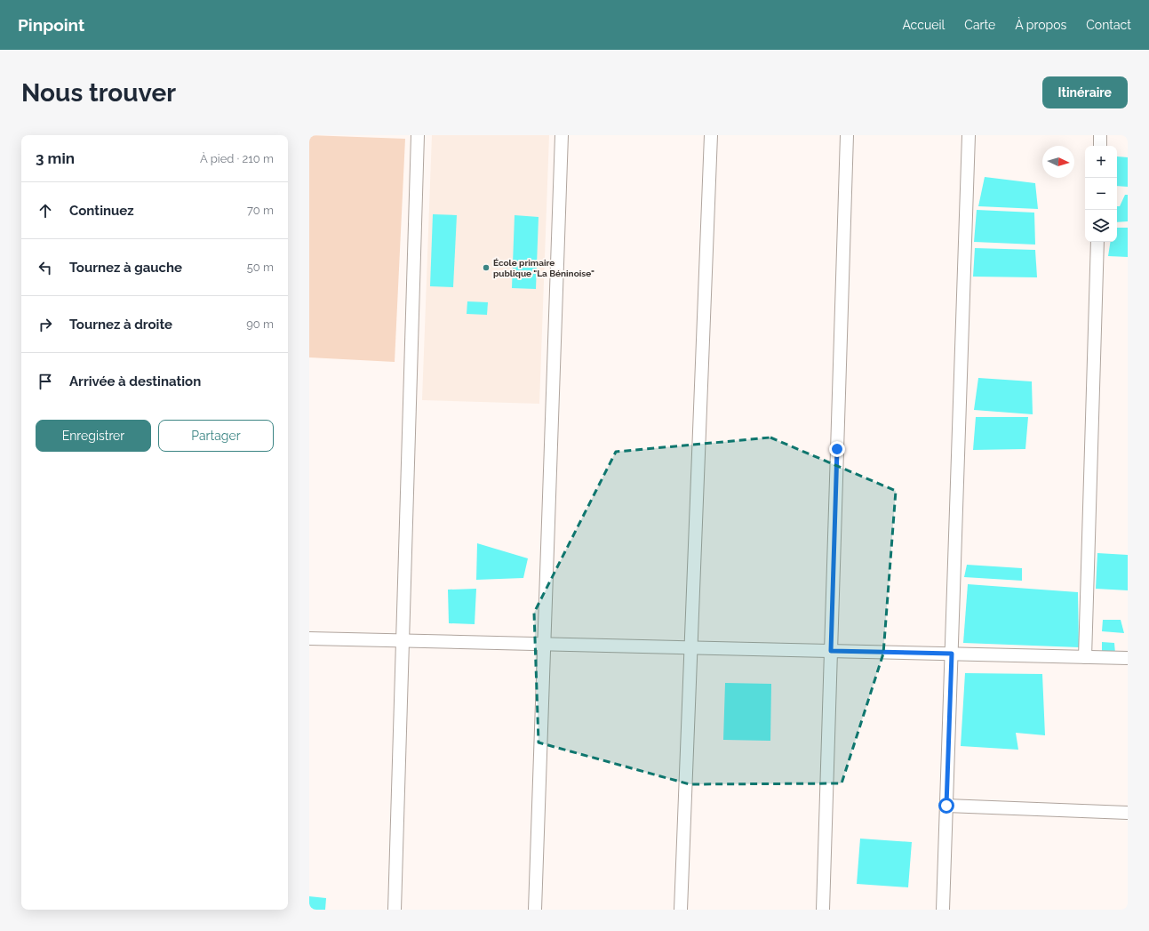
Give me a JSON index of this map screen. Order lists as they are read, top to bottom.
{
  "places": ["École primaire publique \"La Béninoise\""],
  "north": "right",
  "page": {
    "header": "Pinpoint",
    "nav": [
      "Accueil",
      "Carte",
      "À propos",
      "Contact"
    ],
    "buttons": [
      "Itinéraire",
      ["Enregistrer", "Partager"]
    ],
    "title": "Nous trouver",
    "heading": ["3 min", "À pied · 210 m"],
    "map_buttons": ["+", "−"],
    "list": [
      ["Continuez", "70 m"],
      ["Tournez à gauche", "50 m"],
      ["Tournez à droite", "90 m"],
      "Arrivée à destination"
    ]
  }
}
